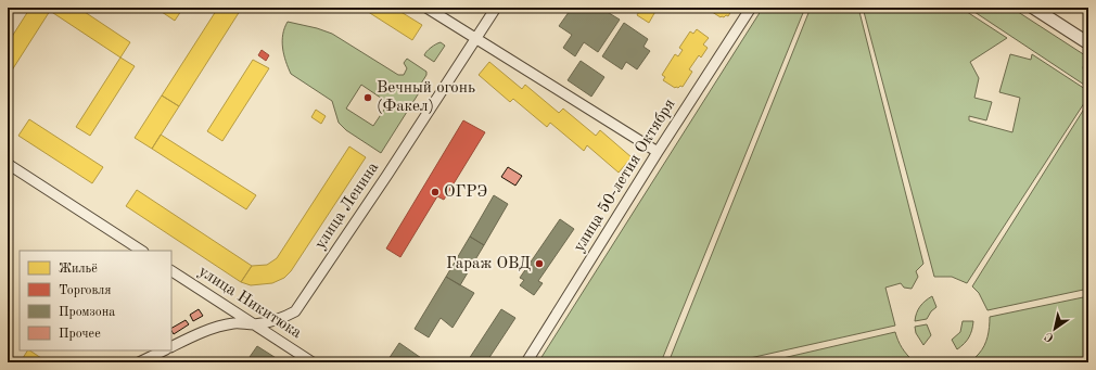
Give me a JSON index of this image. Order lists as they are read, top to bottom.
{
  "streets": {
    "street": ["улица 50-летия Октября", "улица Ленина", "улица Никитюка"]
  },
  "crossings": [
    ["улица Ленина", "улица Никитюка"]
  ],
  "places": ["Вечный огонь (Факел)", "ОГРЭ", "Гараж ОВД"],
  "legend": [
    "Жильё",
    "Торговля",
    "Промзона",
    "Прочее"
  ],
  "north": "bottom left"
}
